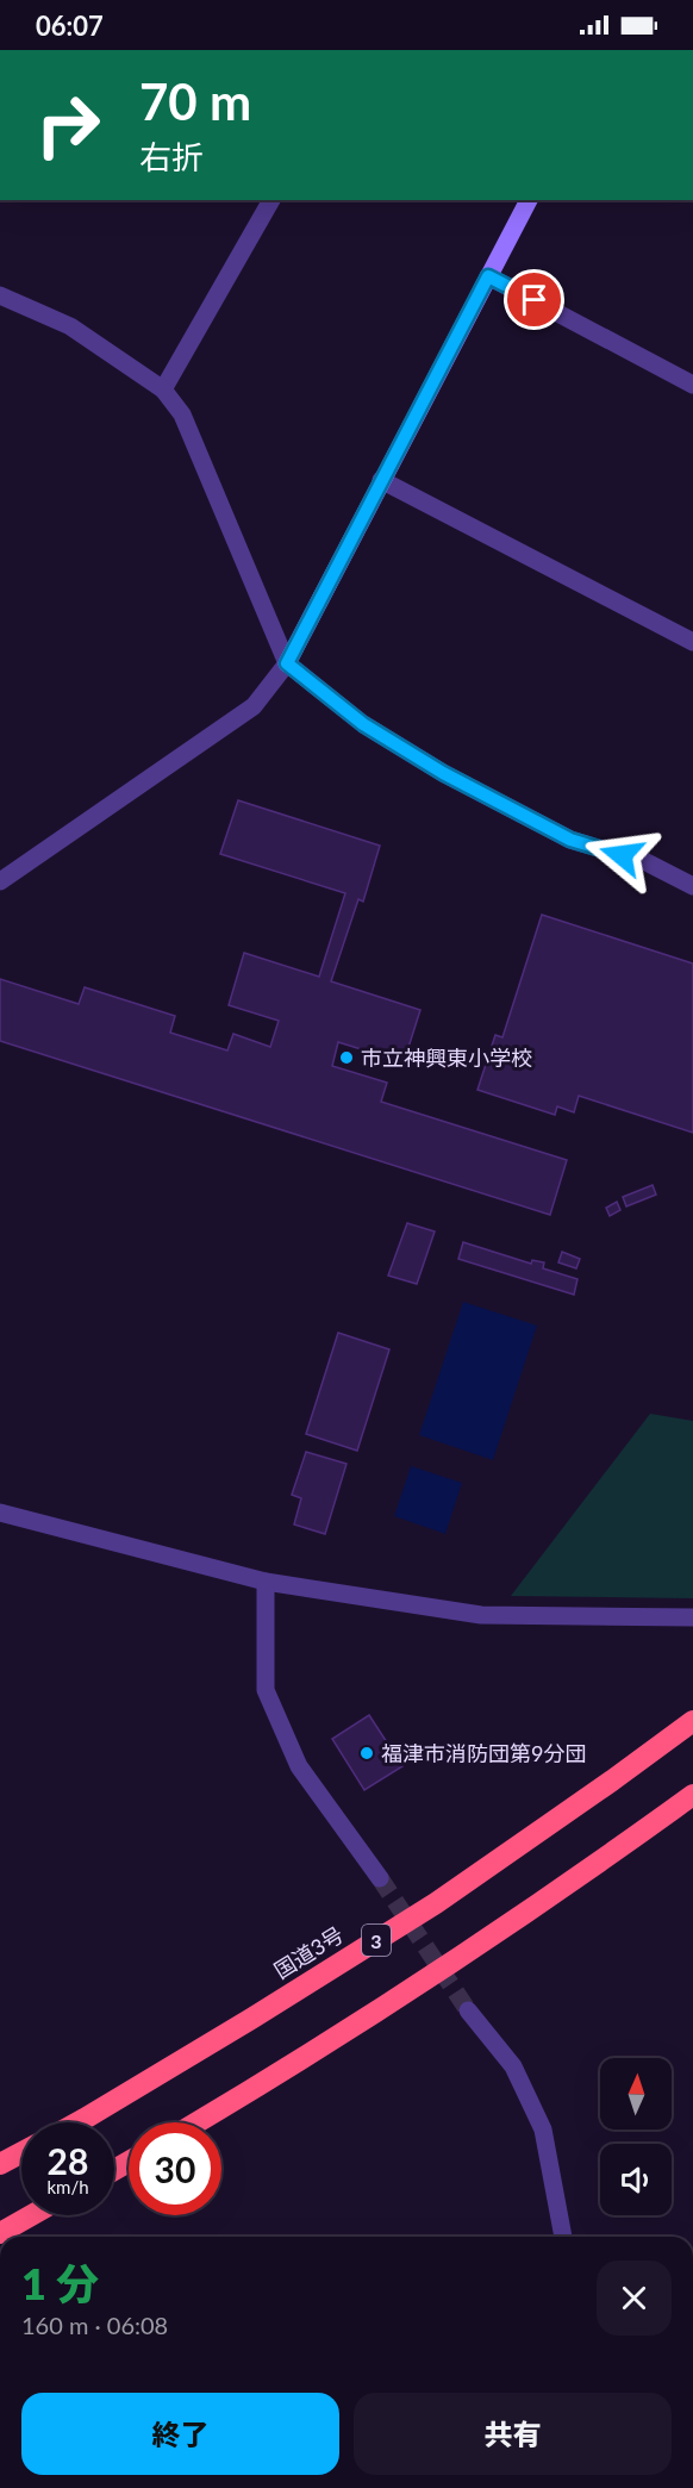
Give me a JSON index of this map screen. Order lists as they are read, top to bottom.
{
  "streets": {
    "highway": ["3", "国道3号"]
  },
  "places": ["市立神興東小学校", "福津市消防団第9分団"],
  "north": "top",
  "page": {
    "status": "06:07",
    "turn": ["70 m", "右折"],
    "speed": "28 km/h",
    "limit": "30",
    "heading": ["1 分", "160 m · 06:08"],
    "buttons": ["終了", "共有"]
  }
}
